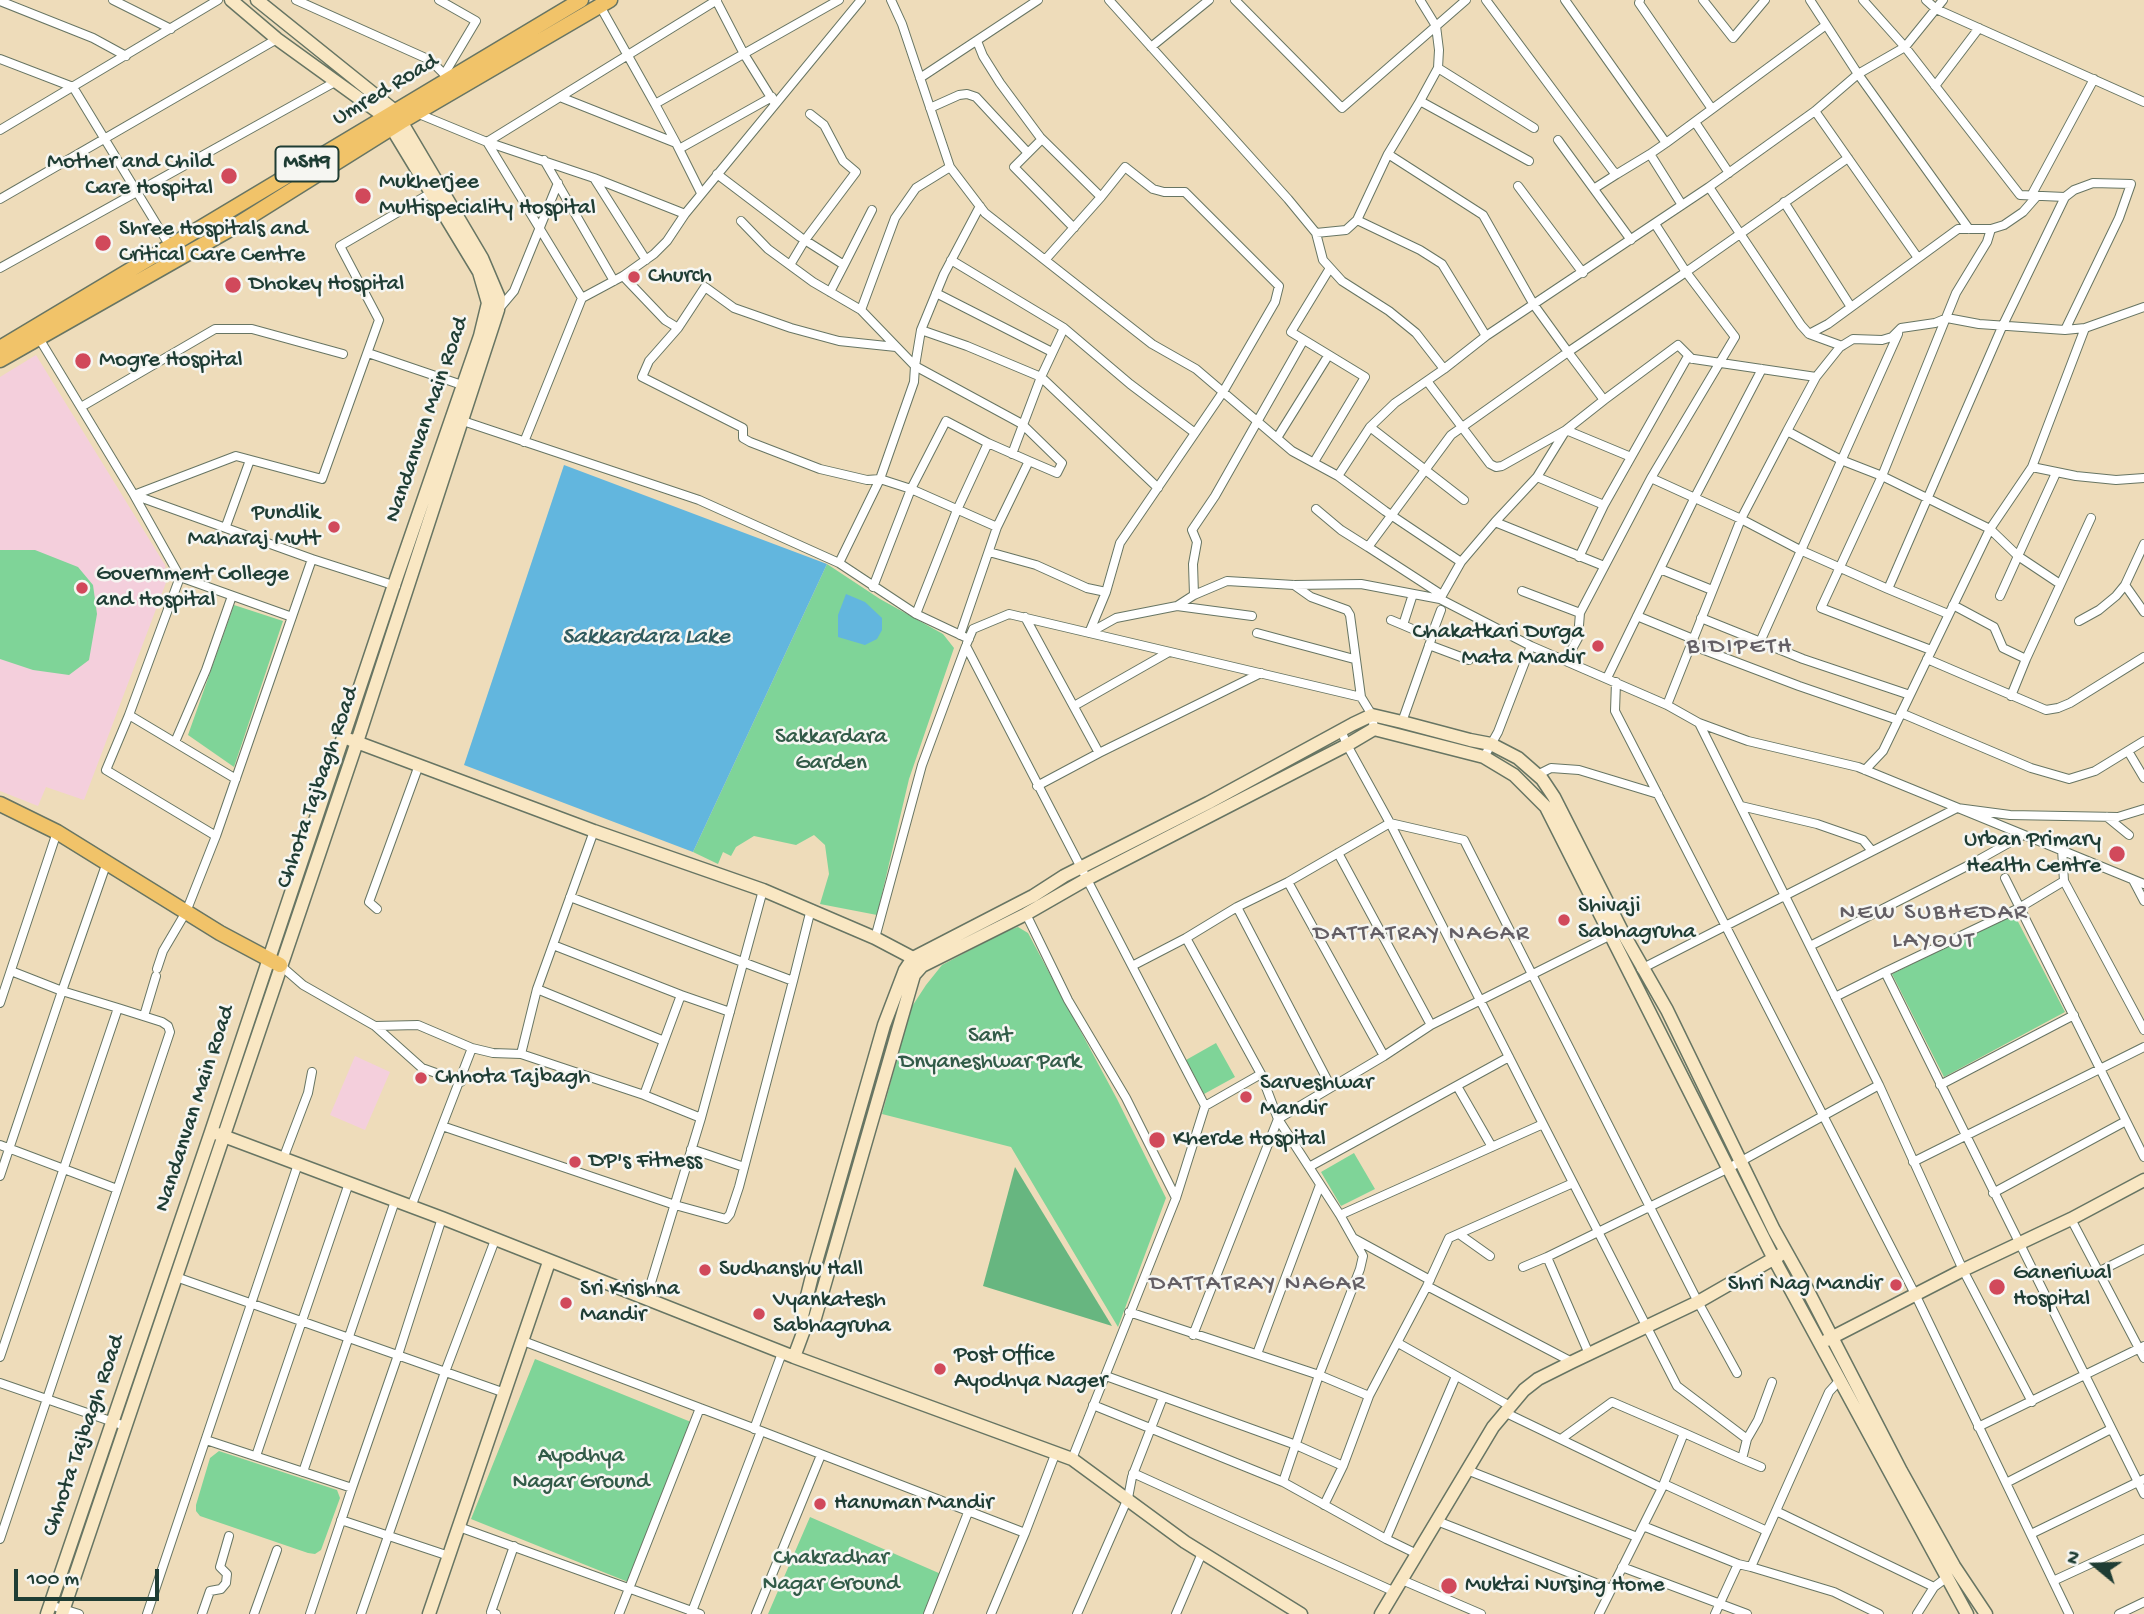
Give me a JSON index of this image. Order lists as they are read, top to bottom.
{
  "streets": {
    "main road": [
      "Umred Road",
      "MSH9",
      "Nandanvan Main Road",
      "Chhota Tajbagh Road"
    ]
  },
  "crossings": [
    ["Umred Road", "Nandanvan Main Road"],
    ["Nandanvan Main Road", "Chhota Tajbagh Road"]
  ],
  "districts": [
    "BIDIPETH",
    "NEW SUBHEDAR LAYOUT",
    "DATTATRAY NAGAR",
    "DATTATRAY NAGAR"
  ],
  "water": ["Sakkardara Lake"],
  "parks": [
    "Sakkardara Garden",
    "Sant Dnyaneshwar Park",
    "Ayodhya Nagar Ground",
    "Chakradhar Nagar Ground"
  ],
  "places": [
    "Mother and Child Care Hospital",
    "Mukherjee Multispeciality Hospital",
    "Shree Hospitals and Critical Care Centre",
    "Church",
    "Dhokey Hospital",
    "Mogre Hospital",
    "Pundlik Maharaj Mutt",
    "Government College and Hospital",
    "Chakatkari Durga Mata Mandir",
    "Urban Primary Health Centre",
    "Shivaji Sabhagruha",
    "Chhota Tajbagh",
    "Sarveshwar Mandir",
    "Kherde Hospital",
    "DP's Fitness",
    "Sudhanshu Hall",
    "Shri Nag Mandir",
    "Ganeriwal Hospital",
    "Sri Krishna Mandir",
    "Vyankatesh Sabhagruha",
    "Post Office Ayodhya Nager",
    "Hanuman Mandir",
    "Muktai Nursing Home"
  ],
  "scale_bar": "100 m",
  "north": "left"
}
